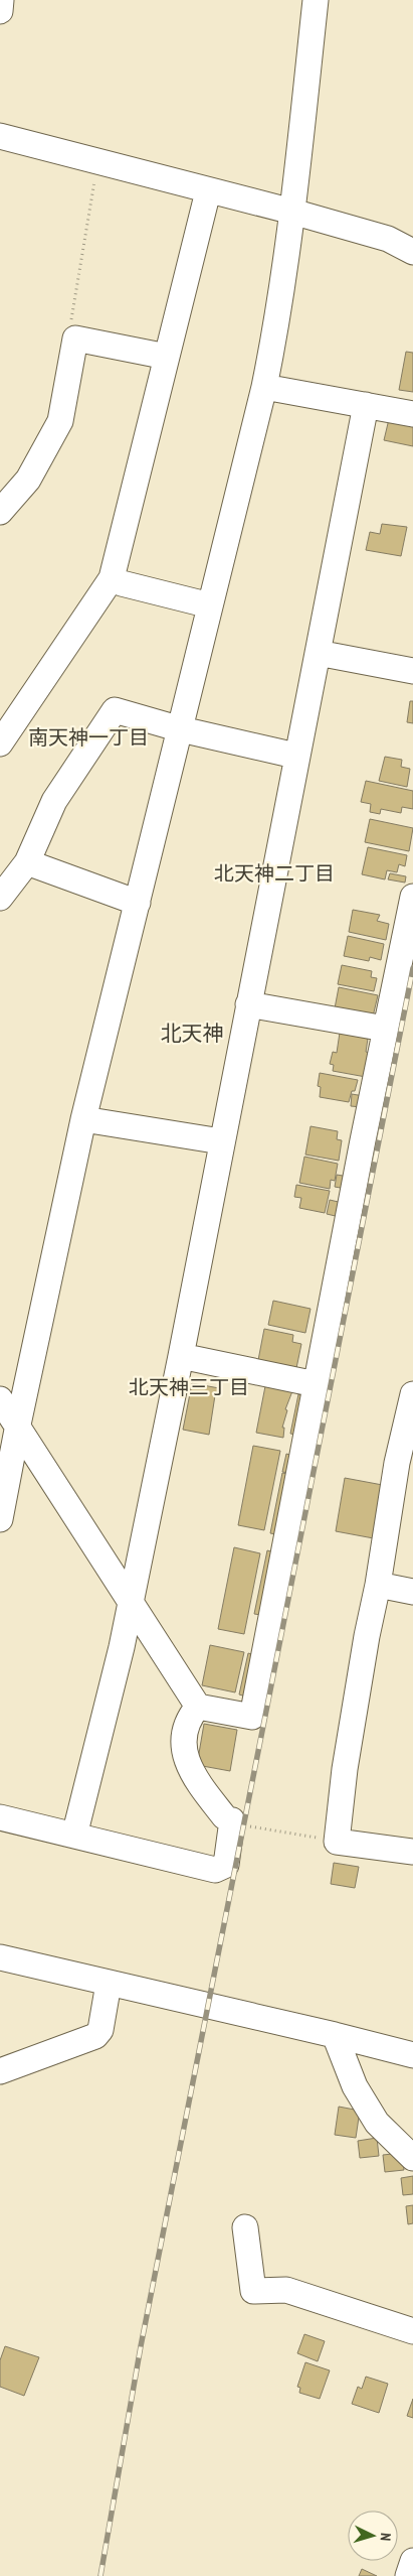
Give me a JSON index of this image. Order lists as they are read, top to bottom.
{
  "districts": [
    "南天神一丁目",
    "北天神二丁目",
    "北天神",
    "北天神三丁目"
  ],
  "north": "right"
}
